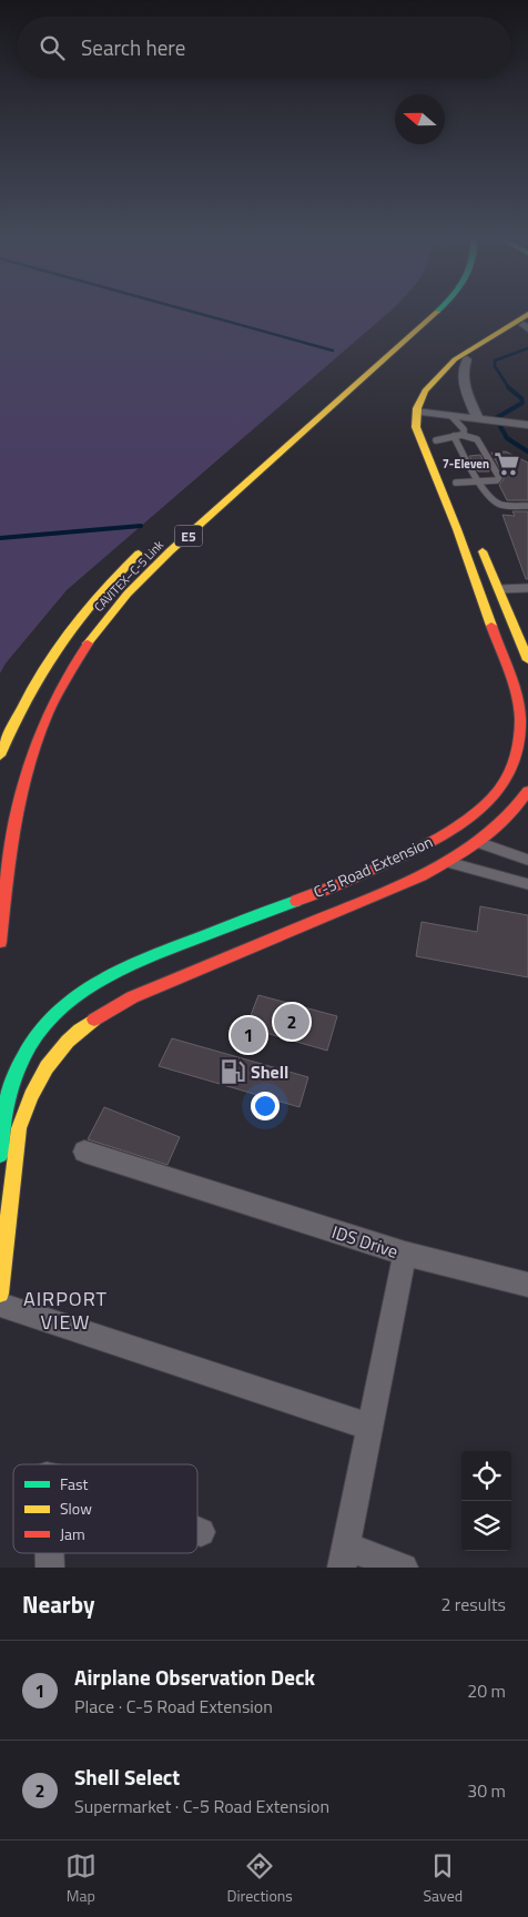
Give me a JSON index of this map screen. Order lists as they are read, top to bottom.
{
  "streets": {
    "main road": ["E5", "CAVITEX–C-5 Link", "C-5 Road Extension"],
    "street": ["IDS Drive"]
  },
  "districts": ["AIRPORT VIEW"],
  "places": {
    "supermarket": ["7-Eleven"],
    "fuel station": ["Shell"]
  },
  "legend": ["Fast", "Slow", "Jam"],
  "north": "left",
  "page": {
    "search": "Search here",
    "pins": ["2", "1"],
    "heading": ["Nearby", "2 results"],
    "list": [
      {
        "mark": "1",
        "name": "Airplane Observation Deck",
        "note": "Place · C-5 Road Extension",
        "value": "20 m"
      },
      {
        "mark": "2",
        "name": "Shell Select",
        "note": "Supermarket · C-5 Road Extension",
        "value": "30 m"
      }
    ],
    "nav": ["Map", "Directions", "Saved"]
  }
}
